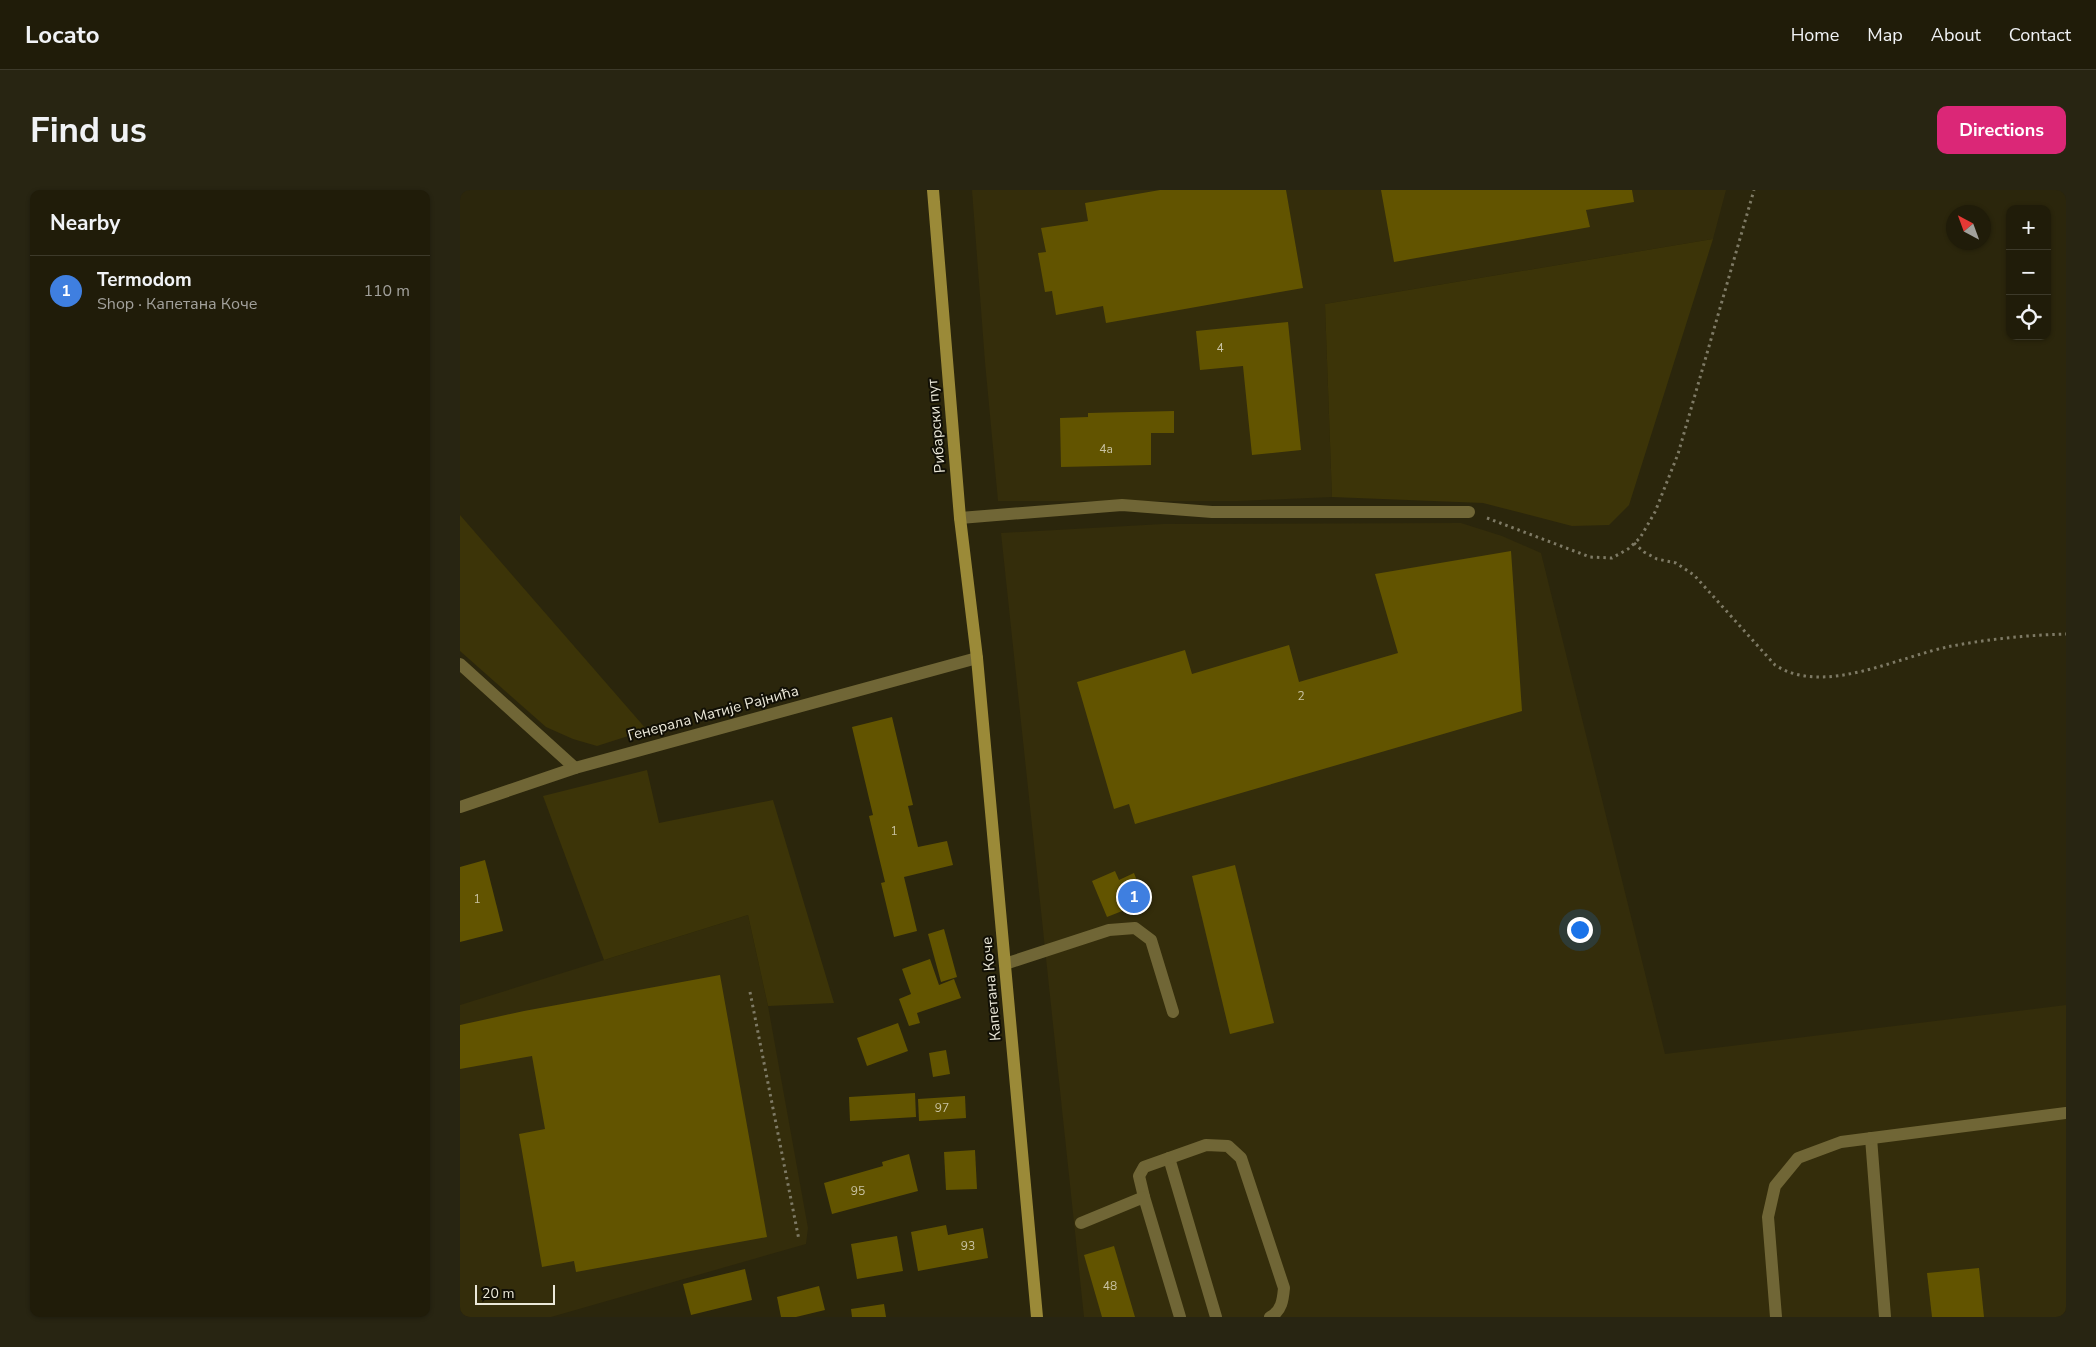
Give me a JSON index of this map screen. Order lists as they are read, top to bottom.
{
  "streets": {
    "main road": ["Рибарски пут", "Капетана Коче"],
    "street": ["Генерала Матије Рајнића"]
  },
  "crossings": [
    ["Рибарски пут", "Генерала Матије Рајнића"],
    ["Рибарски пут", "Капетана Коче"],
    ["Генерала Матије Рајнића", "Капетана Коче"]
  ],
  "house_numbers": [
    "4",
    "4a",
    "2",
    "1",
    "1",
    "97",
    "95",
    "93",
    "48"
  ],
  "scale_bar": "20 m",
  "north": "top left",
  "page": {
    "header": "Locato",
    "nav": [
      "Home",
      "Map",
      "About",
      "Contact"
    ],
    "buttons": "Directions",
    "title": "Find us",
    "heading": "Nearby",
    "map_buttons": ["+", "−"],
    "list": [
      {
        "mark": "1",
        "name": "Termodom",
        "note": "Shop · Капетана Коче",
        "value": "110 m"
      }
    ],
    "pins": "1",
    "scale": "20 m"
  }
}
